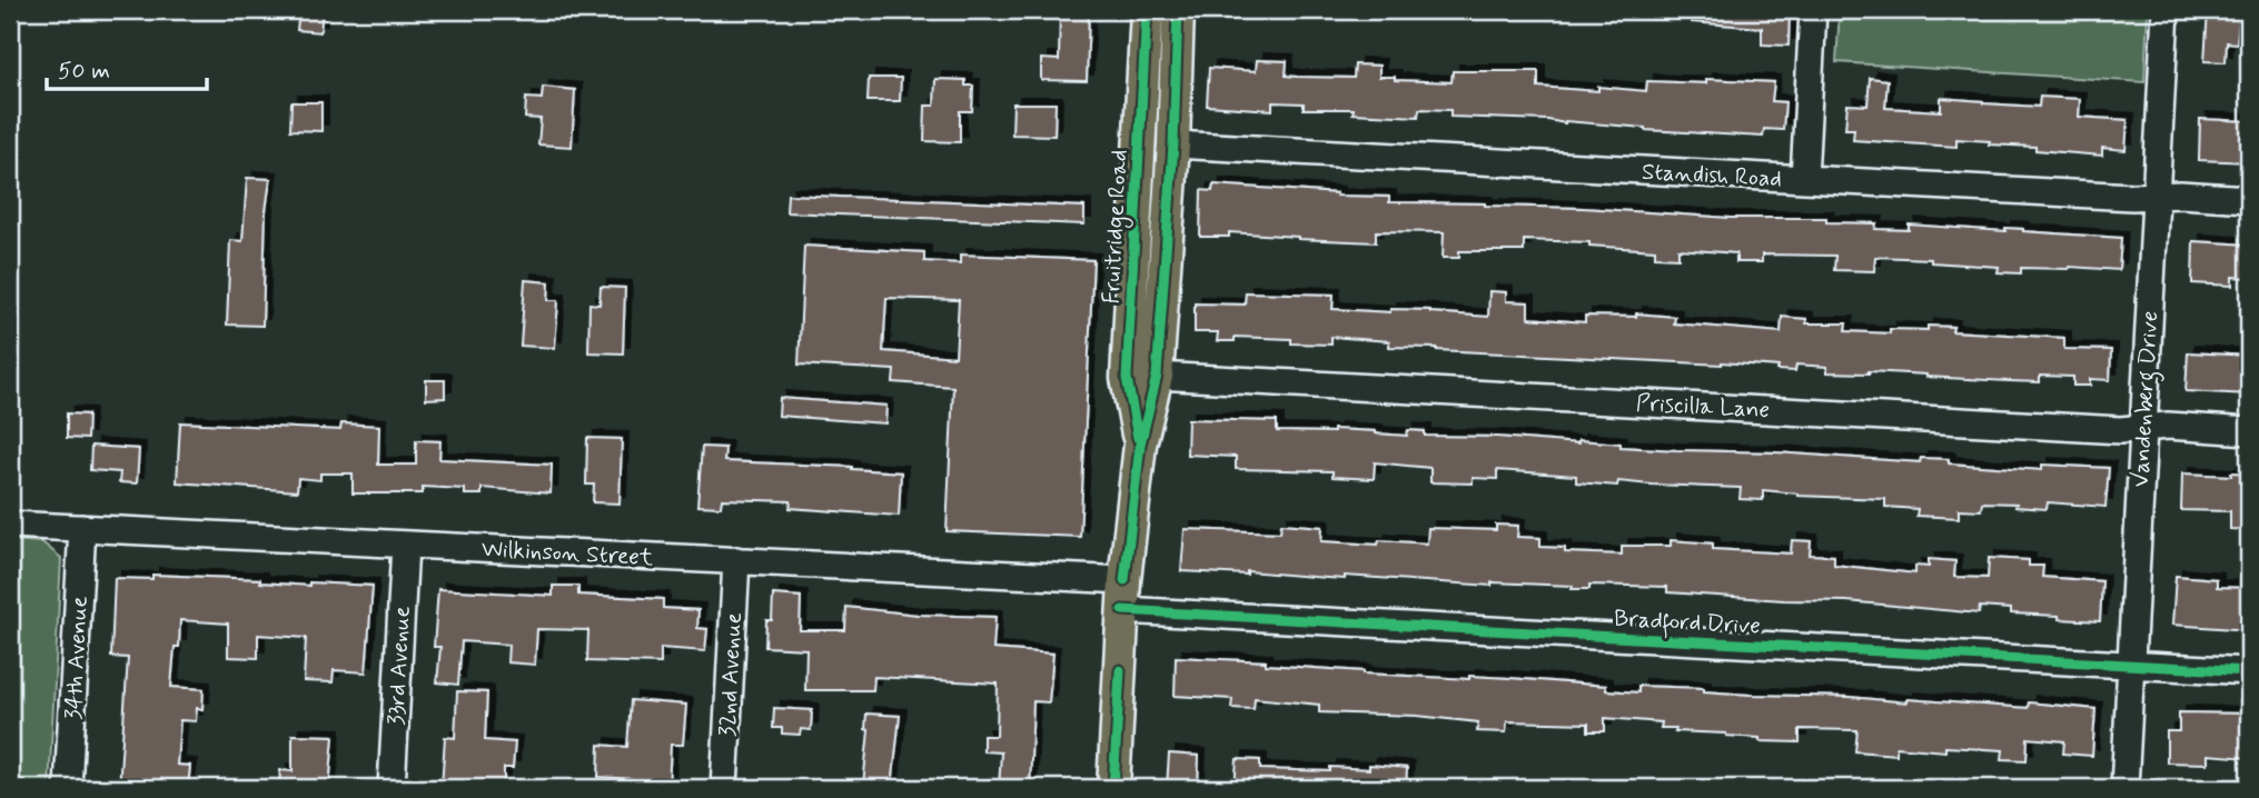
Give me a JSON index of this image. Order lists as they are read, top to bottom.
{
  "streets": {
    "main road": ["Fruitridge Road"],
    "street": [
      "Standish Road",
      "Vandenberg Drive",
      "Priscilla Lane",
      "Wilkinson Street",
      "Bradford Drive",
      "34th Avenue",
      "33rd Avenue",
      "32nd Avenue"
    ]
  },
  "crossings": [
    ["Standish Road", "Fruitridge Road"],
    ["Standish Road", "Vandenberg Drive"],
    ["Fruitridge Road", "Priscilla Lane"],
    ["Fruitridge Road", "Wilkinson Street"],
    ["Fruitridge Road", "Bradford Drive"],
    ["Vandenberg Drive", "Priscilla Lane"],
    ["Vandenberg Drive", "Bradford Drive"],
    ["Wilkinson Street", "Bradford Drive"],
    ["Wilkinson Street", "34th Avenue"],
    ["Wilkinson Street", "33rd Avenue"],
    ["Wilkinson Street", "32nd Avenue"]
  ],
  "scale_bar": "50 m"
}
